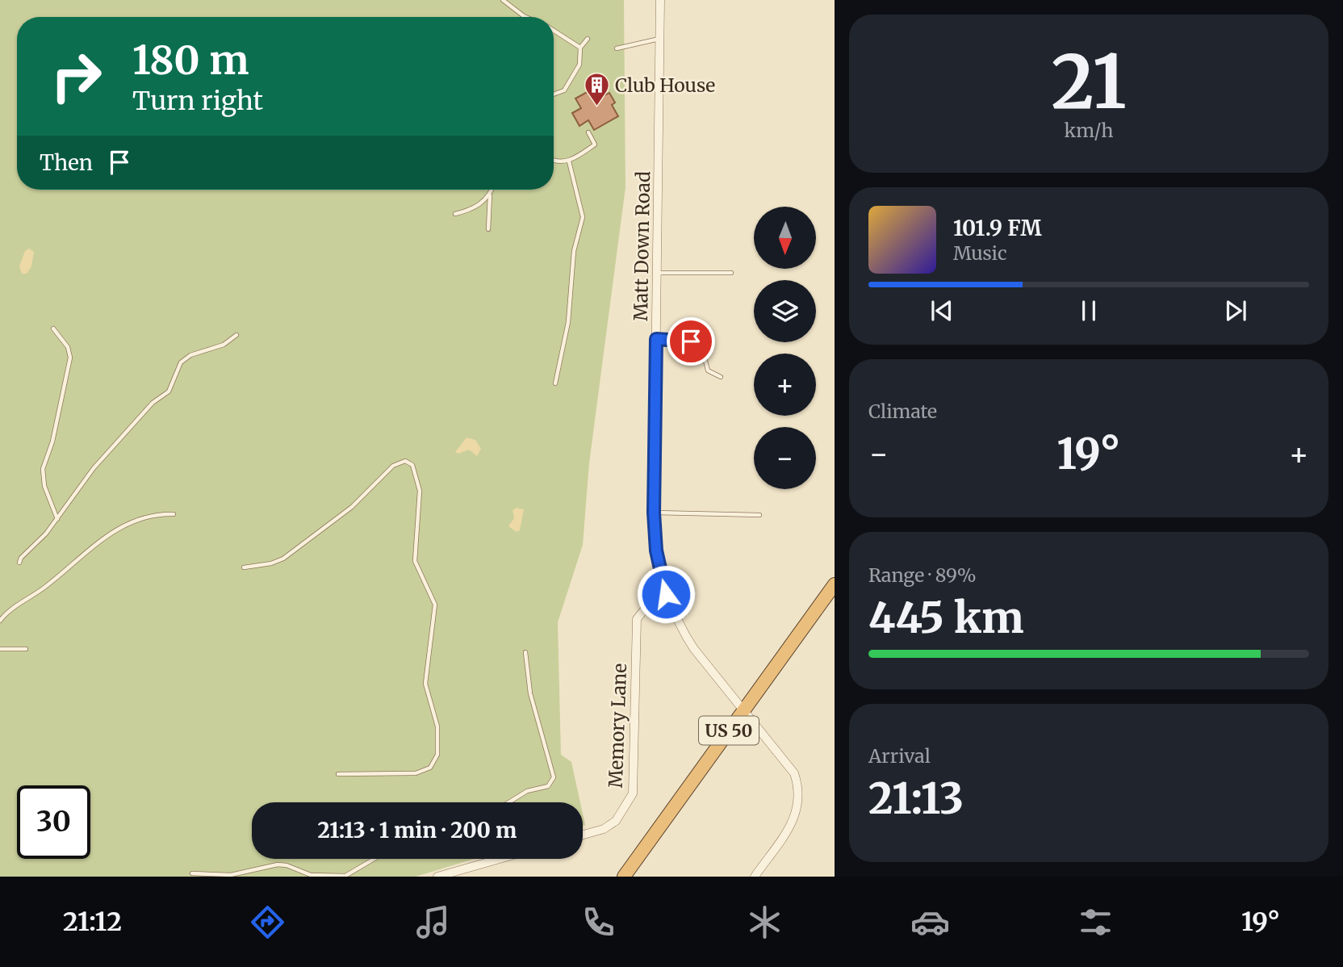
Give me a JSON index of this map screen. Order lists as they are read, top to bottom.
{
  "streets": {
    "highway": ["US 50"],
    "street": ["Matt Down Road", "Memory Lane"]
  },
  "crossings": [
    ["Matt Down Road", "Memory Lane"],
    ["Matt Down Road", "US 50"]
  ],
  "places": {
    "building": ["Club House"]
  },
  "north": "bottom",
  "page": {
    "tile": [
      ["21", "km/h"],
      "Climate",
      ["Range · 89%", "445 km"],
      ["Arrival", "21:13"]
    ],
    "turn": ["180 m", "Turn right"],
    "then": "Then",
    "song": ["101.9 FM", "Music"],
    "map_buttons": ["+", "−"],
    "heat": ["−", "19°", "+"],
    "limit": "30",
    "trip": "21:13 · 1 min · 200 m",
    "tabs": ["21:12", "19°"]
  }
}
